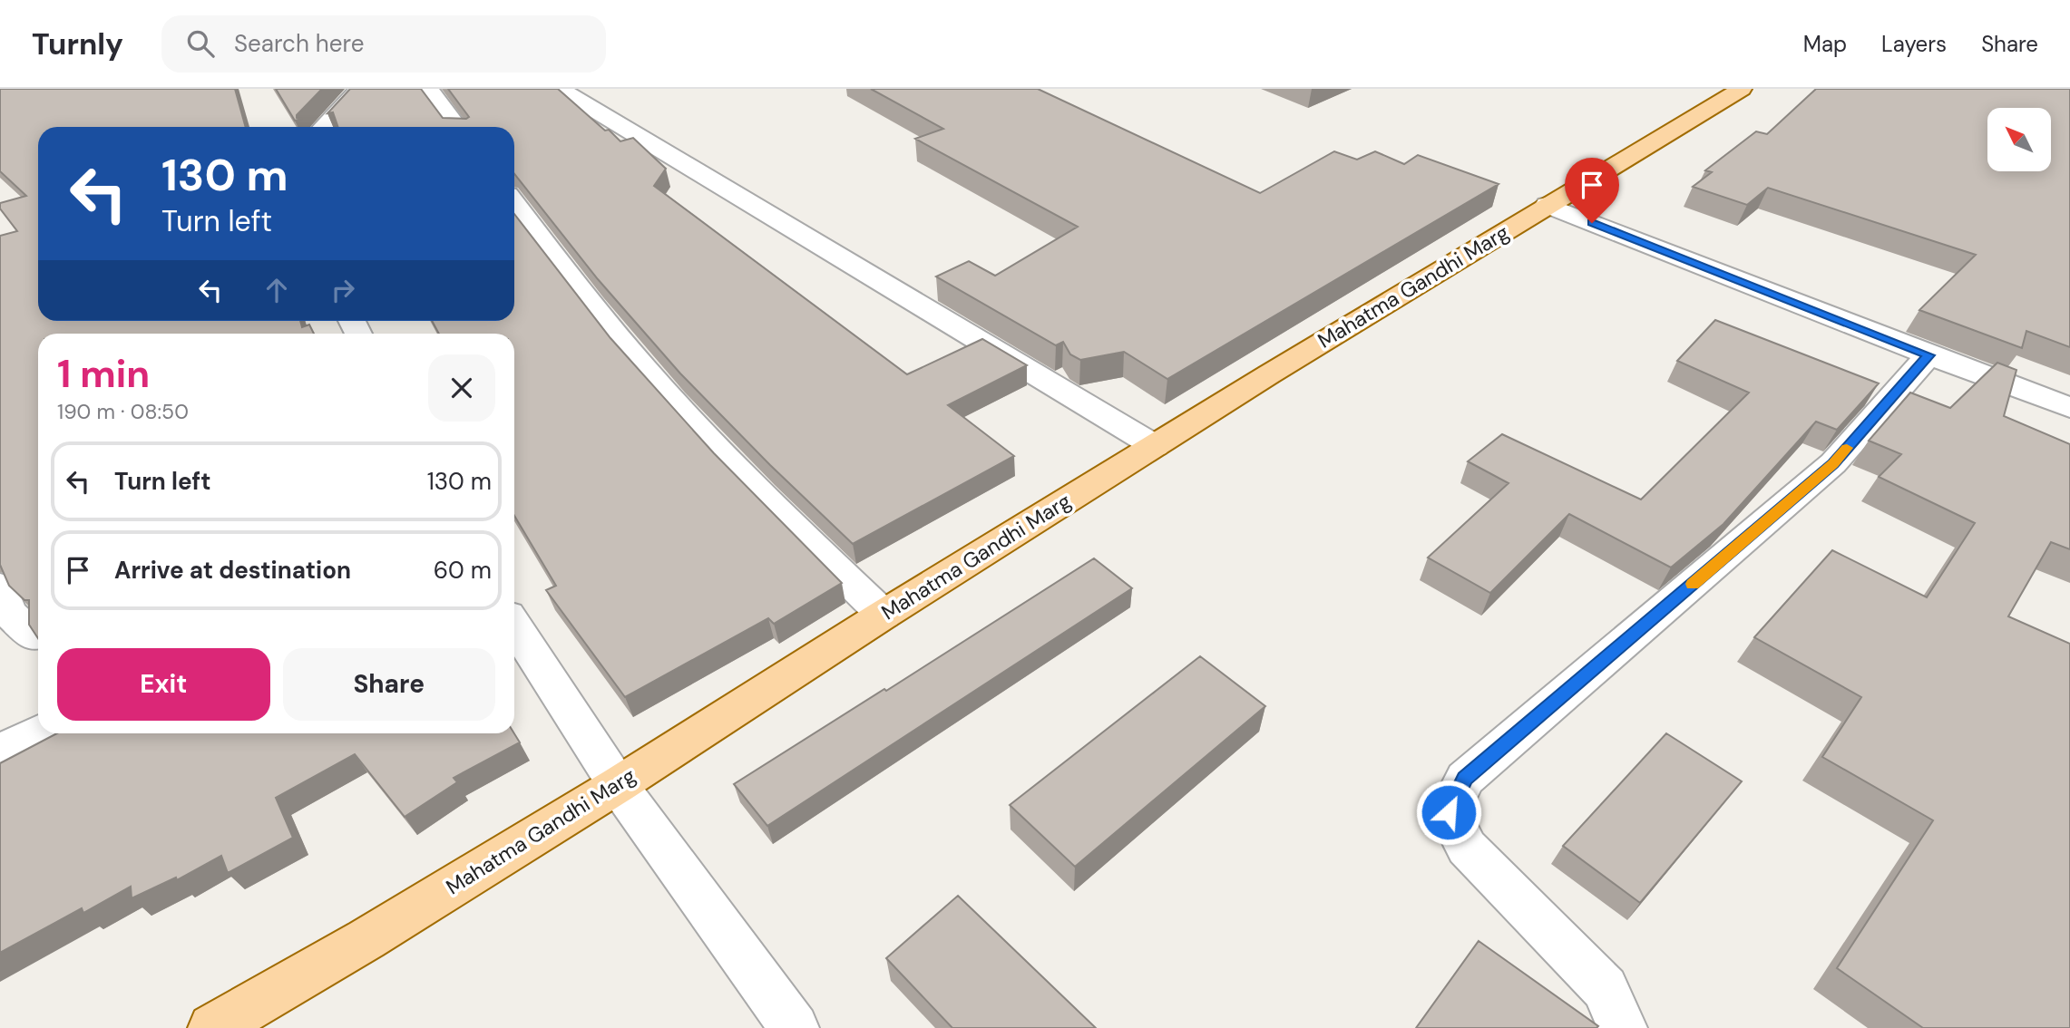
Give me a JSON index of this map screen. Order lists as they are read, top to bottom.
{
  "streets": {
    "main road": ["Mahatma Gandhi Marg"]
  },
  "north": "top left",
  "page": {
    "header": "Turnly",
    "search": "Search here",
    "nav": ["Map", "Layers", "Share"],
    "turn": ["130 m", "Turn left"],
    "heading": ["1 min", "190 m · 08:50"],
    "list": [
      {
        "name": "Turn left",
        "value": "130 m"
      },
      {
        "name": "Arrive at destination",
        "value": "60 m"
      }
    ],
    "buttons": ["Exit", "Share"]
  }
}
